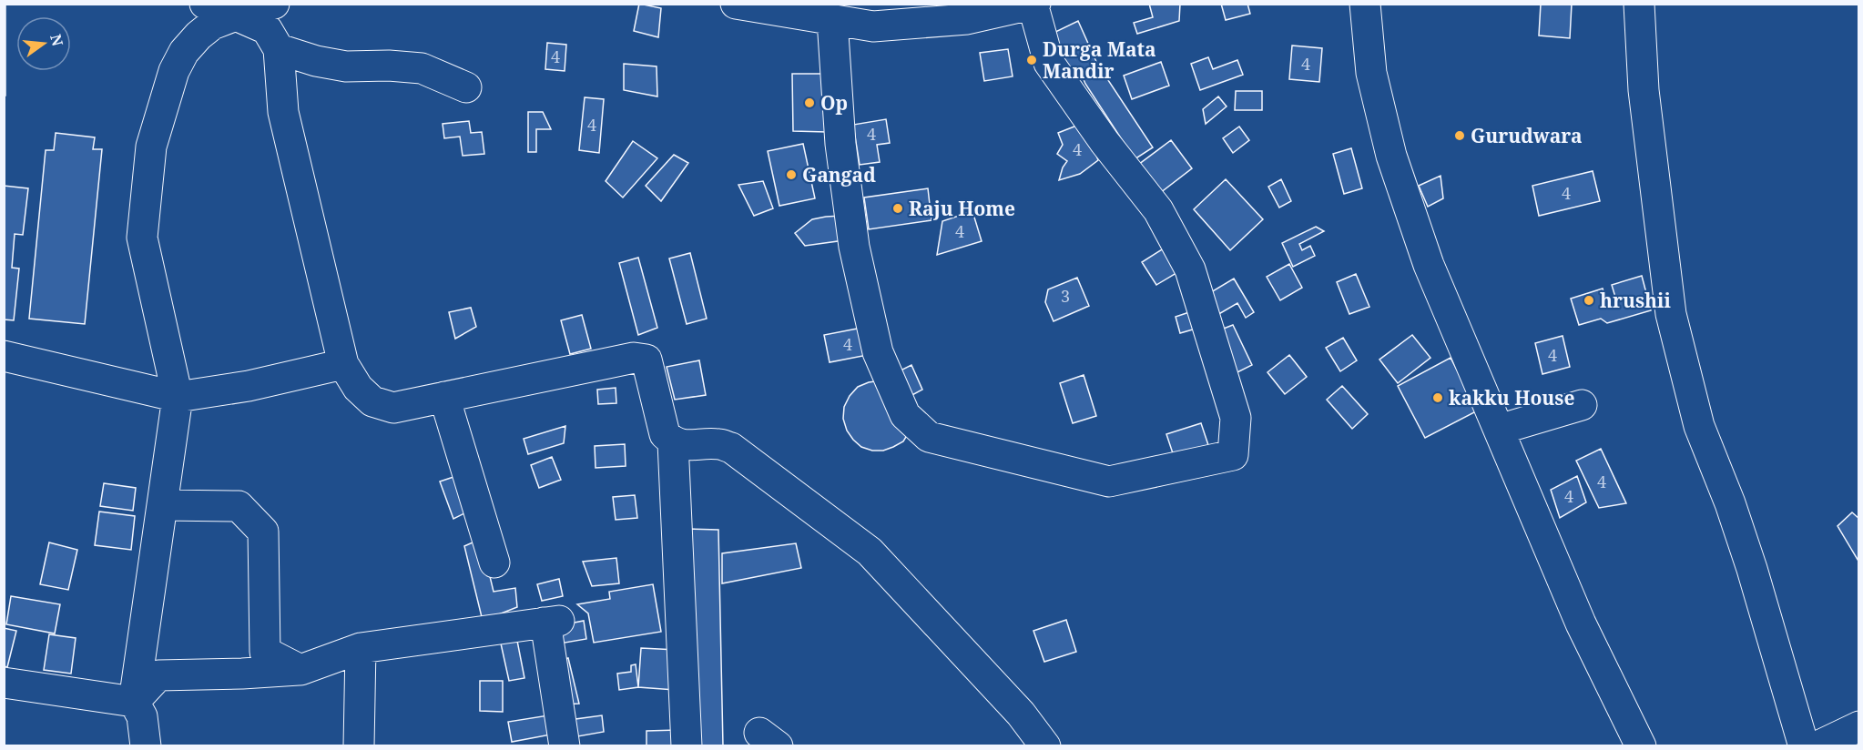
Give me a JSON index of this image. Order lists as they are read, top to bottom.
{
  "places": [
    "Durga Mata Mandir",
    "Op",
    "Gurudwara",
    "Gangad",
    "Raju Home",
    "hrushii",
    "kakku House"
  ],
  "house_numbers": [
    "4",
    "4",
    "4",
    "4",
    "4",
    "4",
    "4",
    "3",
    "4",
    "4",
    "4",
    "4"
  ],
  "north": "right"
}
